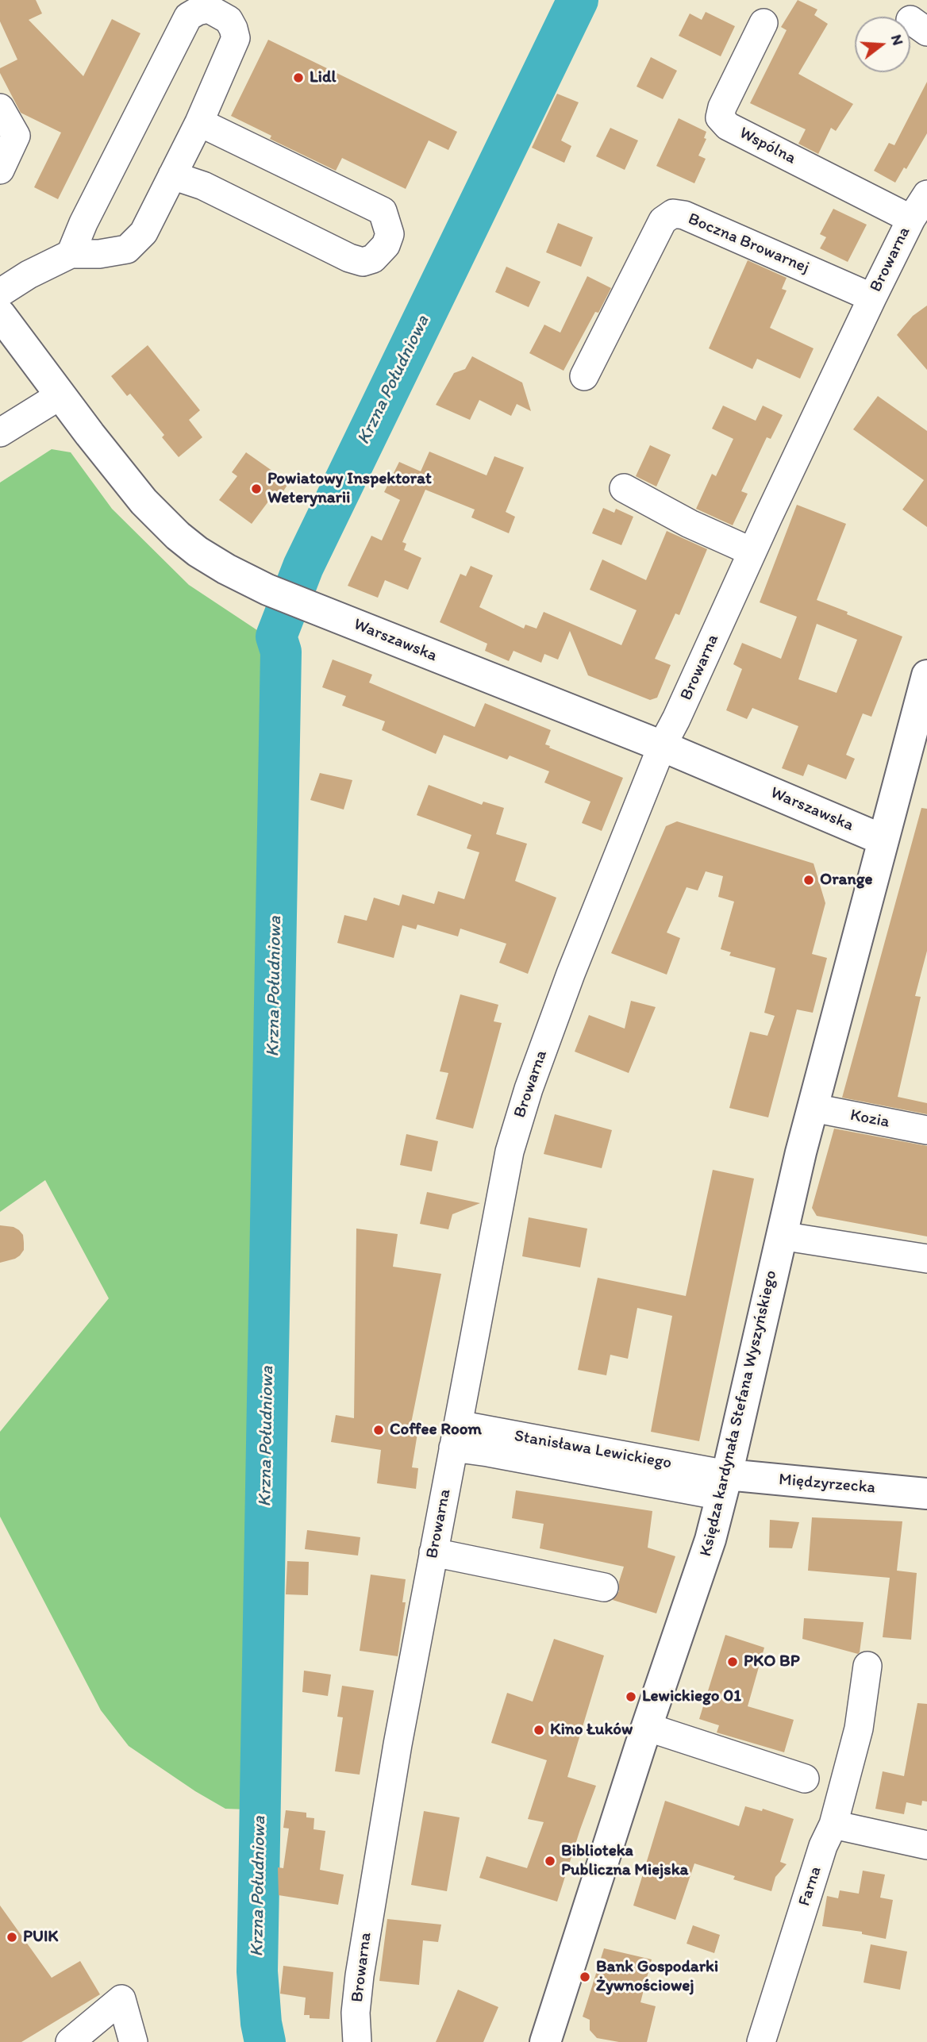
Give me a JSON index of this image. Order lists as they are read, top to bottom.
{
  "streets": {
    "main road": ["Warszawska", "Księdza kardynała Stefana Wyszyńskiego", "Międzyrzecka"],
    "street": [
      "Wspólna",
      "Boczna Browarnej",
      "Browarna",
      "Kozia",
      "Stanisława Lewickiego",
      "Farna"
    ]
  },
  "crossings": [
    ["Wspólna", "Browarna"],
    ["Boczna Browarnej", "Browarna"],
    ["Browarna", "Warszawska"],
    ["Browarna", "Stanisława Lewickiego"],
    ["Warszawska", "Księdza kardynała Stefana Wyszyńskiego"],
    ["Kozia", "Księdza kardynała Stefana Wyszyńskiego"],
    ["Księdza kardynała Stefana Wyszyńskiego", "Stanisława Lewickiego"],
    ["Księdza kardynała Stefana Wyszyńskiego", "Międzyrzecka"],
    ["Stanisława Lewickiego", "Międzyrzecka"]
  ],
  "water": ["Krzna Południowa"],
  "places": [
    "Lidl",
    "Powiatowy Inspektorat Weterynarii",
    "Orange",
    "Coffee Room",
    "PKO BP",
    "Lewickiego 01",
    "Kino Łuków",
    "Biblioteka Publiczna Miejska",
    "PUIK",
    "Bank Gospodarki Żywnościowej"
  ],
  "north": "right"
}
